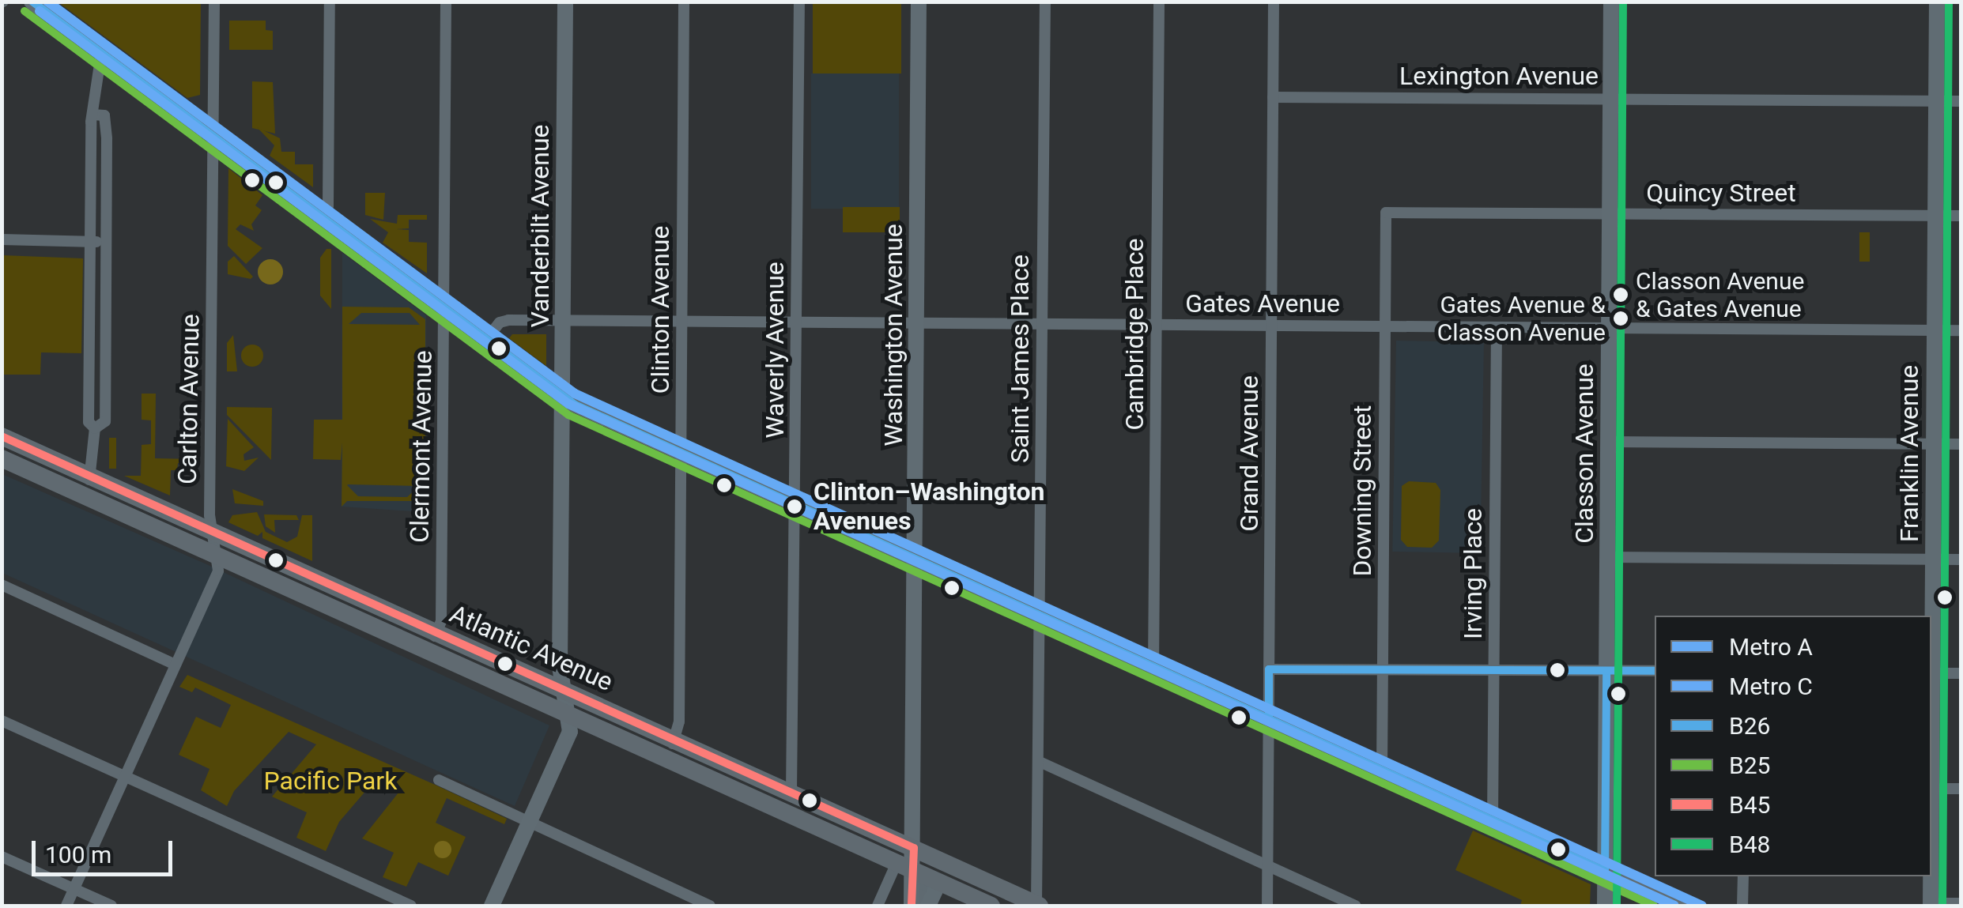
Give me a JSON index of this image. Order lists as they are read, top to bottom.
{
  "streets": {
    "main road": [
      "Vanderbilt Avenue",
      "Washington Avenue",
      "Classon Avenue",
      "Franklin Avenue",
      "Atlantic Avenue"
    ],
    "street": [
      "Lexington Avenue",
      "Quincy Street",
      "Gates Avenue",
      "Clinton Avenue",
      "Cambridge Place",
      "Waverly Avenue",
      "Saint James Place",
      "Carlton Avenue",
      "Clermont Avenue",
      "Grand Avenue",
      "Downing Street",
      "Irving Place"
    ]
  },
  "crossings": [
    ["Lexington Avenue", "Grand Avenue"],
    ["Lexington Avenue", "Classon Avenue"],
    ["Lexington Avenue", "Franklin Avenue"],
    ["Quincy Street", "Classon Avenue"],
    ["Quincy Street", "Franklin Avenue"],
    ["Quincy Street", "Downing Street"],
    ["Vanderbilt Avenue", "Gates Avenue"],
    ["Vanderbilt Avenue", "Atlantic Avenue"],
    ["Gates Avenue", "Clinton Avenue"],
    ["Gates Avenue", "Cambridge Place"],
    ["Gates Avenue", "Washington Avenue"],
    ["Gates Avenue", "Waverly Avenue"],
    ["Gates Avenue", "Saint James Place"],
    ["Gates Avenue", "Grand Avenue"],
    ["Gates Avenue", "Classon Avenue"],
    ["Gates Avenue", "Franklin Avenue"],
    ["Gates Avenue", "Downing Street"],
    ["Gates Avenue", "Irving Place"],
    ["Clinton Avenue", "Atlantic Avenue"],
    ["Washington Avenue", "Atlantic Avenue"],
    ["Waverly Avenue", "Atlantic Avenue"],
    ["Saint James Place", "Atlantic Avenue"],
    ["Carlton Avenue", "Atlantic Avenue"],
    ["Clermont Avenue", "Atlantic Avenue"]
  ],
  "parks": ["Pacific Park"],
  "places": ["Classon Avenue & Gates Avenue", "Gates Avenue & Classon Avenue", "Clinton–Washington Avenues"],
  "lines": [
    "metro line A",
    "transit line B26",
    "transit line B48",
    "metro line C",
    "transit line B25",
    "transit line B45"
  ],
  "legend": [
    "Metro A",
    "Metro C",
    "B26",
    "B25",
    "B45",
    "B48"
  ],
  "scale_bar": "100 m"
}
